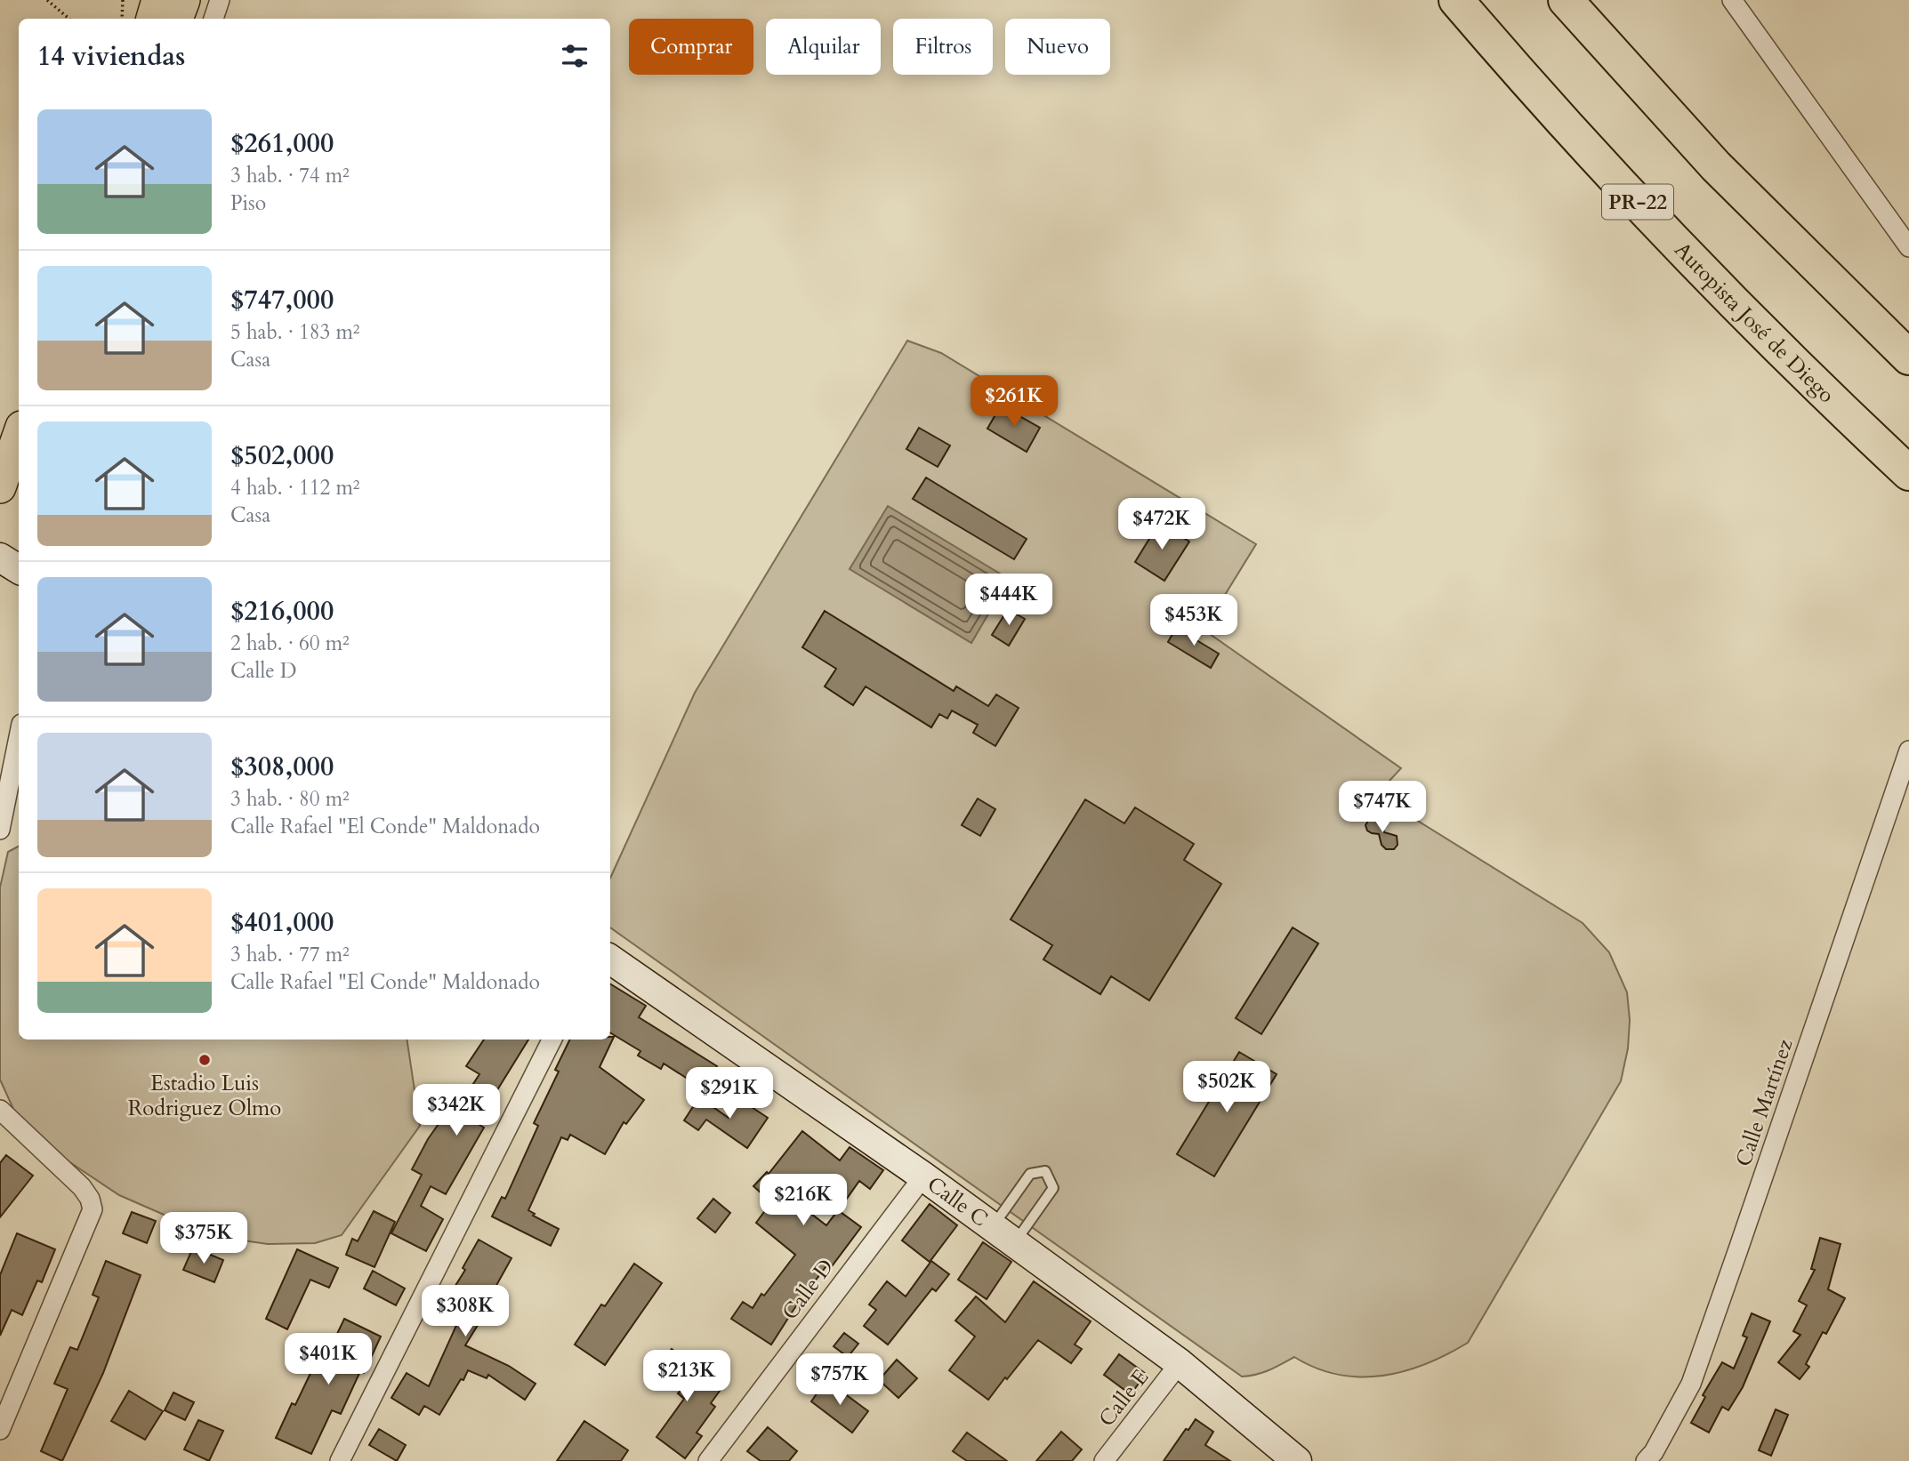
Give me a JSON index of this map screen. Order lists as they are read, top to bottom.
{
  "streets": {
    "highway": ["PR-22", "Autopista José de Diego"],
    "street": [
      "Calle Martínez",
      "Calle C",
      "Calle D",
      "Calle E"
    ]
  },
  "crossings": [
    ["Calle C", "Calle D"],
    ["Calle C", "Calle E"]
  ],
  "places": ["Estadio Luis Rodriguez Olmo"],
  "page": {
    "chip": [
      "Comprar",
      "Alquilar",
      "Filtros",
      "Nuevo"
    ],
    "heading": "14 viviendas",
    "list": [
      {
        "name": "$261,000",
        "note": "3 hab. · 74 m² · Piso"
      },
      {
        "name": "$747,000",
        "note": "5 hab. · 183 m² · Casa"
      },
      {
        "name": "$502,000",
        "note": "4 hab. · 112 m² · Casa"
      },
      {
        "name": "$216,000",
        "note": "2 hab. · 60 m² · Calle D"
      },
      {
        "name": "$308,000",
        "note": "3 hab. · 80 m² · Calle Rafael \"El Conde\" Maldonado"
      },
      {
        "name": "$401,000",
        "note": "3 hab. · 77 m² · Calle Rafael \"El Conde\" Maldonado"
      }
    ],
    "price": [
      "$261K",
      "$472K",
      "$444K",
      "$453K",
      "$747K",
      "$502K",
      "$291K",
      "$342K",
      "$216K",
      "$375K",
      "$308K",
      "$401K",
      "$213K",
      "$757K"
    ]
  }
}
